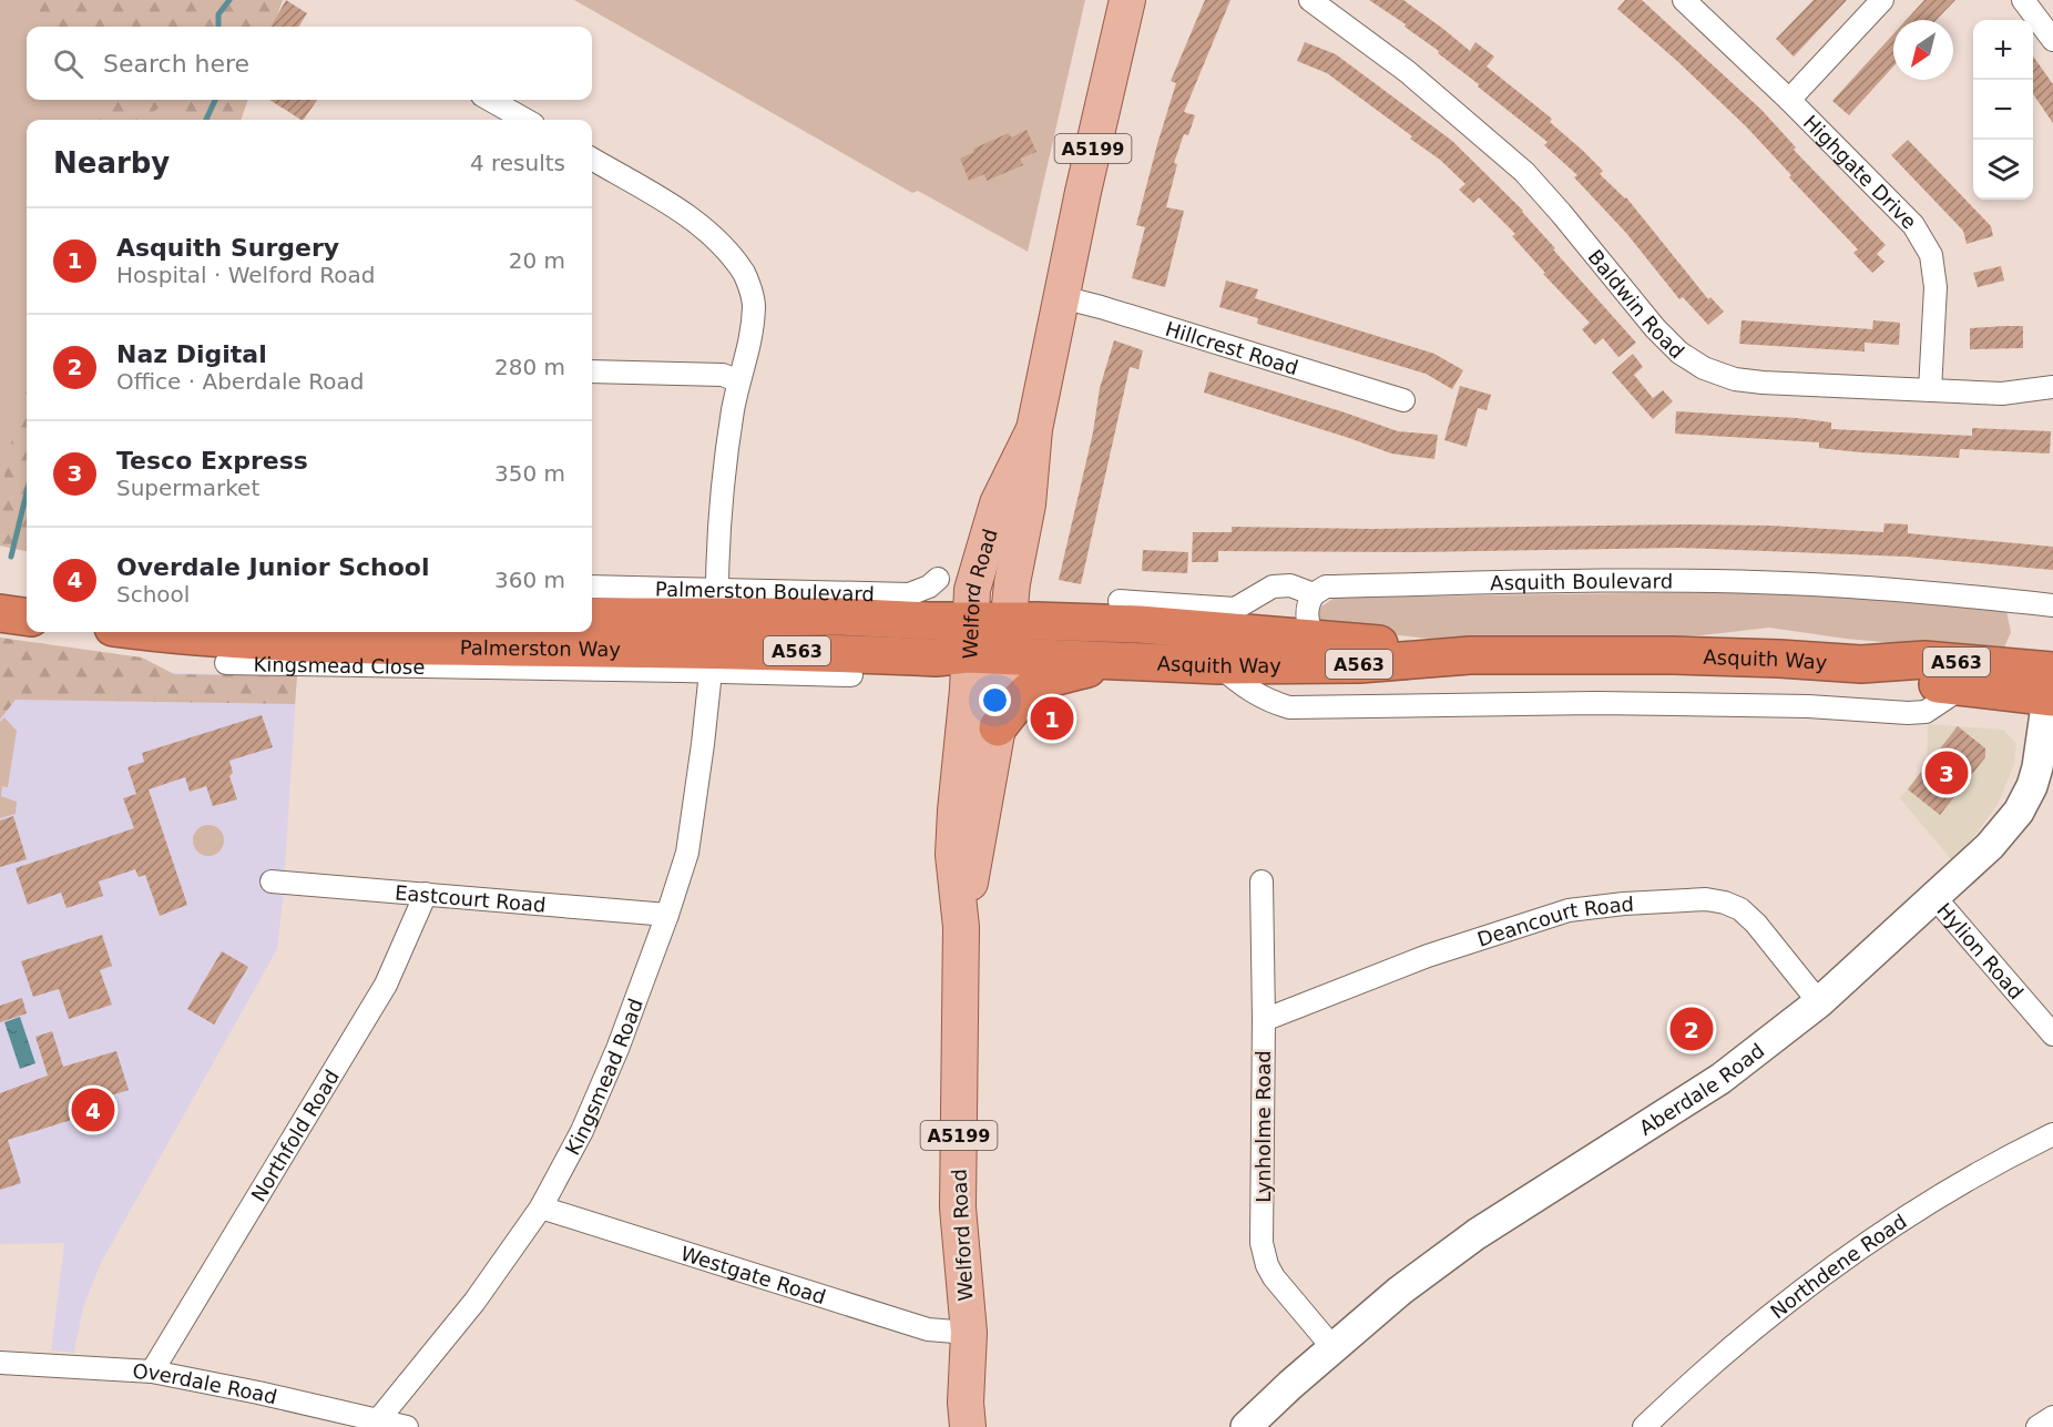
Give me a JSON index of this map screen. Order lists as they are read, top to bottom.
{
  "streets": {
    "highway": ["Palmerston Way", "A563", "Asquith Way"],
    "main road": ["A5199", "Welford Road"],
    "street": [
      "Highgate Drive",
      "Baldwin Road",
      "Hillcrest Road",
      "Asquith Boulevard",
      "Palmerston Boulevard",
      "Kingsmead Close",
      "Eastcourt Road",
      "Deancourt Road",
      "Hylion Road",
      "Kingsmead Road",
      "Aberdale Road",
      "Lynholme Road",
      "Northfold Road",
      "Northdene Road",
      "Westgate Road",
      "Overdale Road"
    ]
  },
  "crossings": [
    ["Highgate Drive", "Baldwin Road"],
    ["Hillcrest Road", "Welford Road"],
    ["Palmerston Boulevard", "Palmerston Way"],
    ["Welford Road", "Palmerston Way"],
    ["Welford Road", "A563"],
    ["Welford Road", "Asquith Way"],
    ["Welford Road", "Westgate Road"],
    ["Palmerston Way", "Asquith Way"],
    ["A563", "Asquith Way"],
    ["Asquith Way", "Aberdale Road"],
    ["Kingsmead Close", "Kingsmead Road"],
    ["Eastcourt Road", "Kingsmead Road"],
    ["Eastcourt Road", "Northfold Road"],
    ["Deancourt Road", "Aberdale Road"],
    ["Deancourt Road", "Lynholme Road"],
    ["Hylion Road", "Aberdale Road"],
    ["Kingsmead Road", "Westgate Road"],
    ["Kingsmead Road", "Overdale Road"],
    ["Aberdale Road", "Lynholme Road"],
    ["Northfold Road", "Overdale Road"]
  ],
  "north": "bottom left",
  "page": {
    "map_buttons": ["+", "−"],
    "search": "Search here",
    "heading": ["Nearby", "4 results"],
    "list": [
      {
        "mark": "1",
        "name": "Asquith Surgery",
        "note": "Hospital · Welford Road",
        "value": "20 m"
      },
      {
        "mark": "2",
        "name": "Naz Digital",
        "note": "Office · Aberdale Road",
        "value": "280 m"
      },
      {
        "mark": "3",
        "name": "Tesco Express",
        "note": "Supermarket",
        "value": "350 m"
      },
      {
        "mark": "4",
        "name": "Overdale Junior School",
        "note": "School",
        "value": "360 m"
      }
    ],
    "pins": [
      "1",
      "3",
      "2",
      "4"
    ]
  }
}
